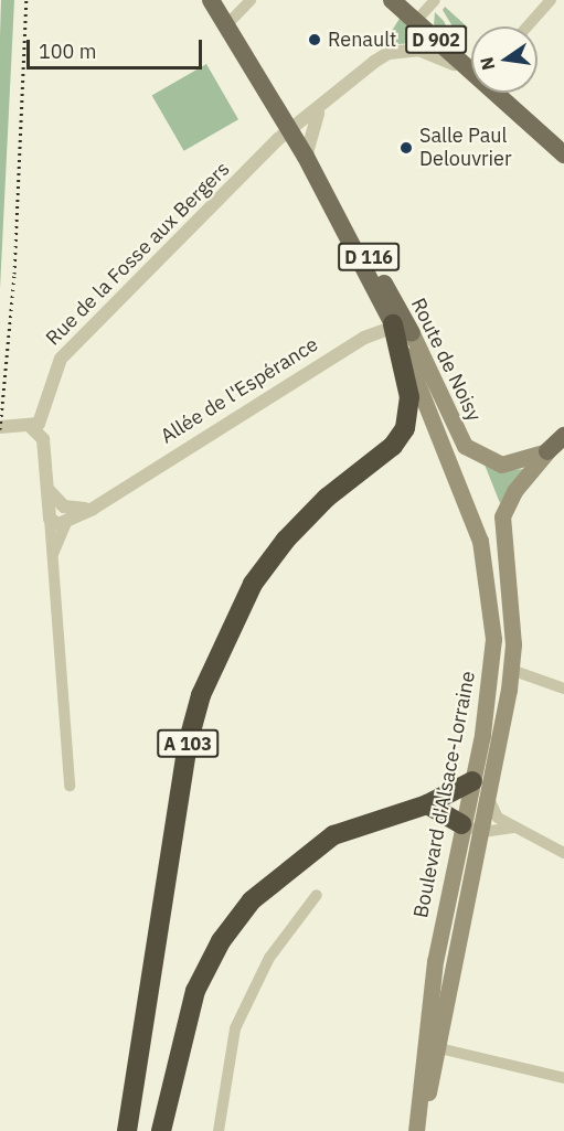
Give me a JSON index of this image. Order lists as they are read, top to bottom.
{
  "streets": {
    "highway": ["A 103"],
    "main road": [
      "D 902",
      "D 116",
      "Route de Noisy",
      "Boulevard d'Alsace-Lorraine"
    ],
    "street": ["Rue de la Fosse aux Bergers", "Allée de l'Espérance"]
  },
  "crossings": [
    ["Rue de la Fosse aux Bergers", "Route de Noisy"],
    ["Route de Noisy", "Allée de l'Espérance"],
    ["Route de Noisy", "A 103"],
    ["Route de Noisy", "Boulevard d'Alsace-Lorraine"],
    ["Allée de l'Espérance", "A 103"],
    ["Allée de l'Espérance", "Boulevard d'Alsace-Lorraine"],
    ["A 103", "Boulevard d'Alsace-Lorraine"]
  ],
  "places": ["Renault", "Salle Paul Delouvrier"],
  "scale_bar": "100 m",
  "north": "left"
}
